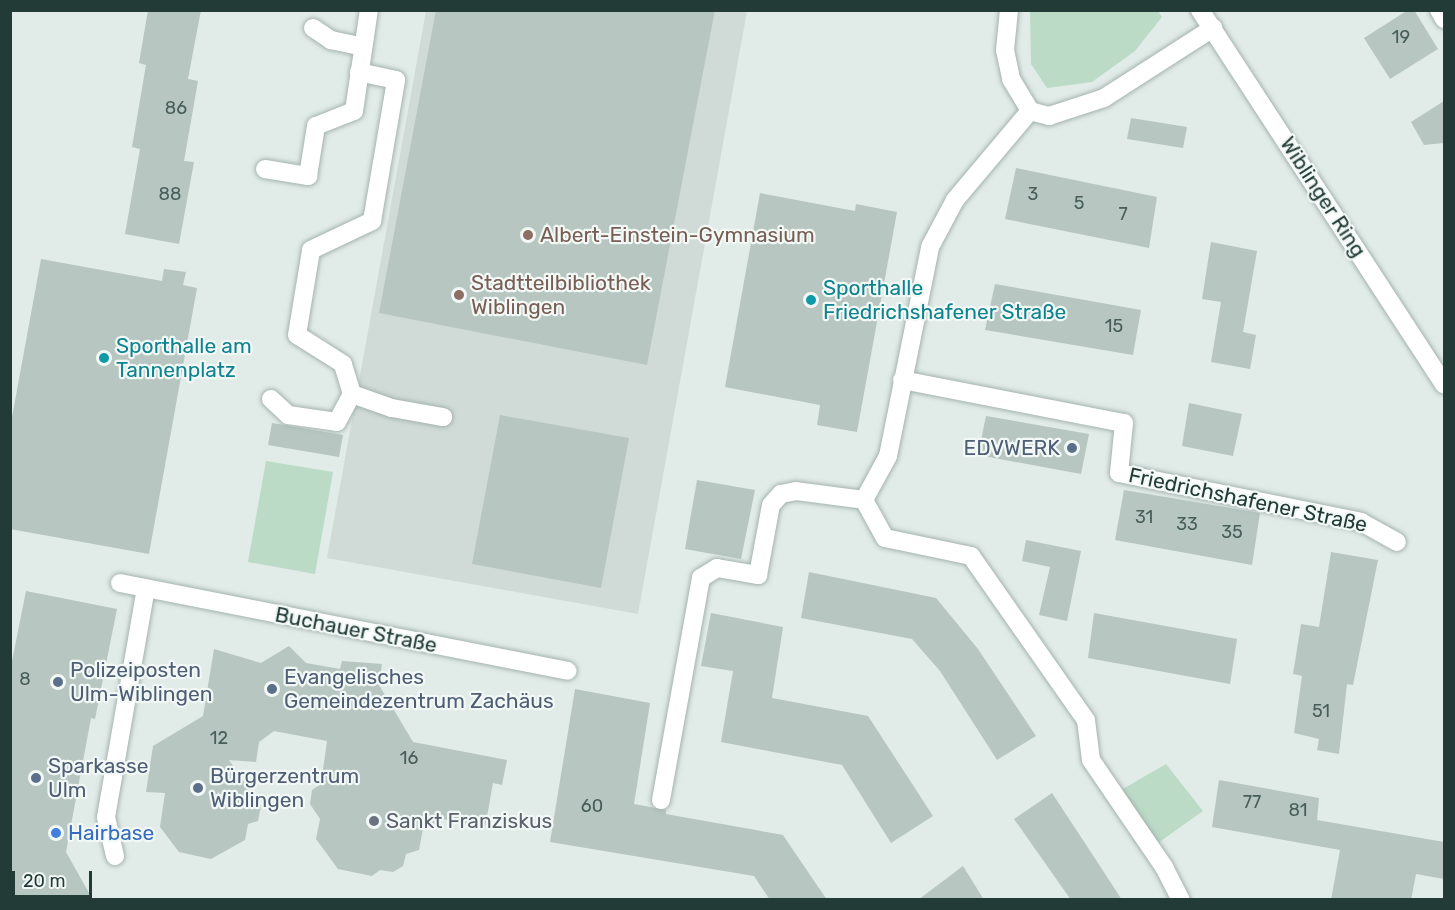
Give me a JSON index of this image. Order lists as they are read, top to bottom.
{
  "streets": {
    "street": ["Wiblinger Ring", "Friedrichshafener Straße", "Buchauer Straße"]
  },
  "places": [
    "Albert-Einstein-Gymnasium",
    "Stadtteilbibliothek Wiblingen",
    "Sporthalle Friedrichshafener Straße",
    "Sporthalle am Tannenplatz",
    "EDVWERK",
    "Polizeiposten Ulm-Wiblingen",
    "Evangelisches Gemeindezentrum Zachäus",
    "Sparkasse Ulm",
    "Bürgerzentrum Wiblingen",
    "Sankt Franziskus",
    "Hairbase"
  ],
  "house_numbers": [
    "19",
    "86",
    "88",
    "3",
    "5",
    "7",
    "15",
    "31",
    "33",
    "35",
    "8",
    "51",
    "12",
    "16",
    "77",
    "60",
    "81"
  ],
  "scale_bar": "20 m"
}
